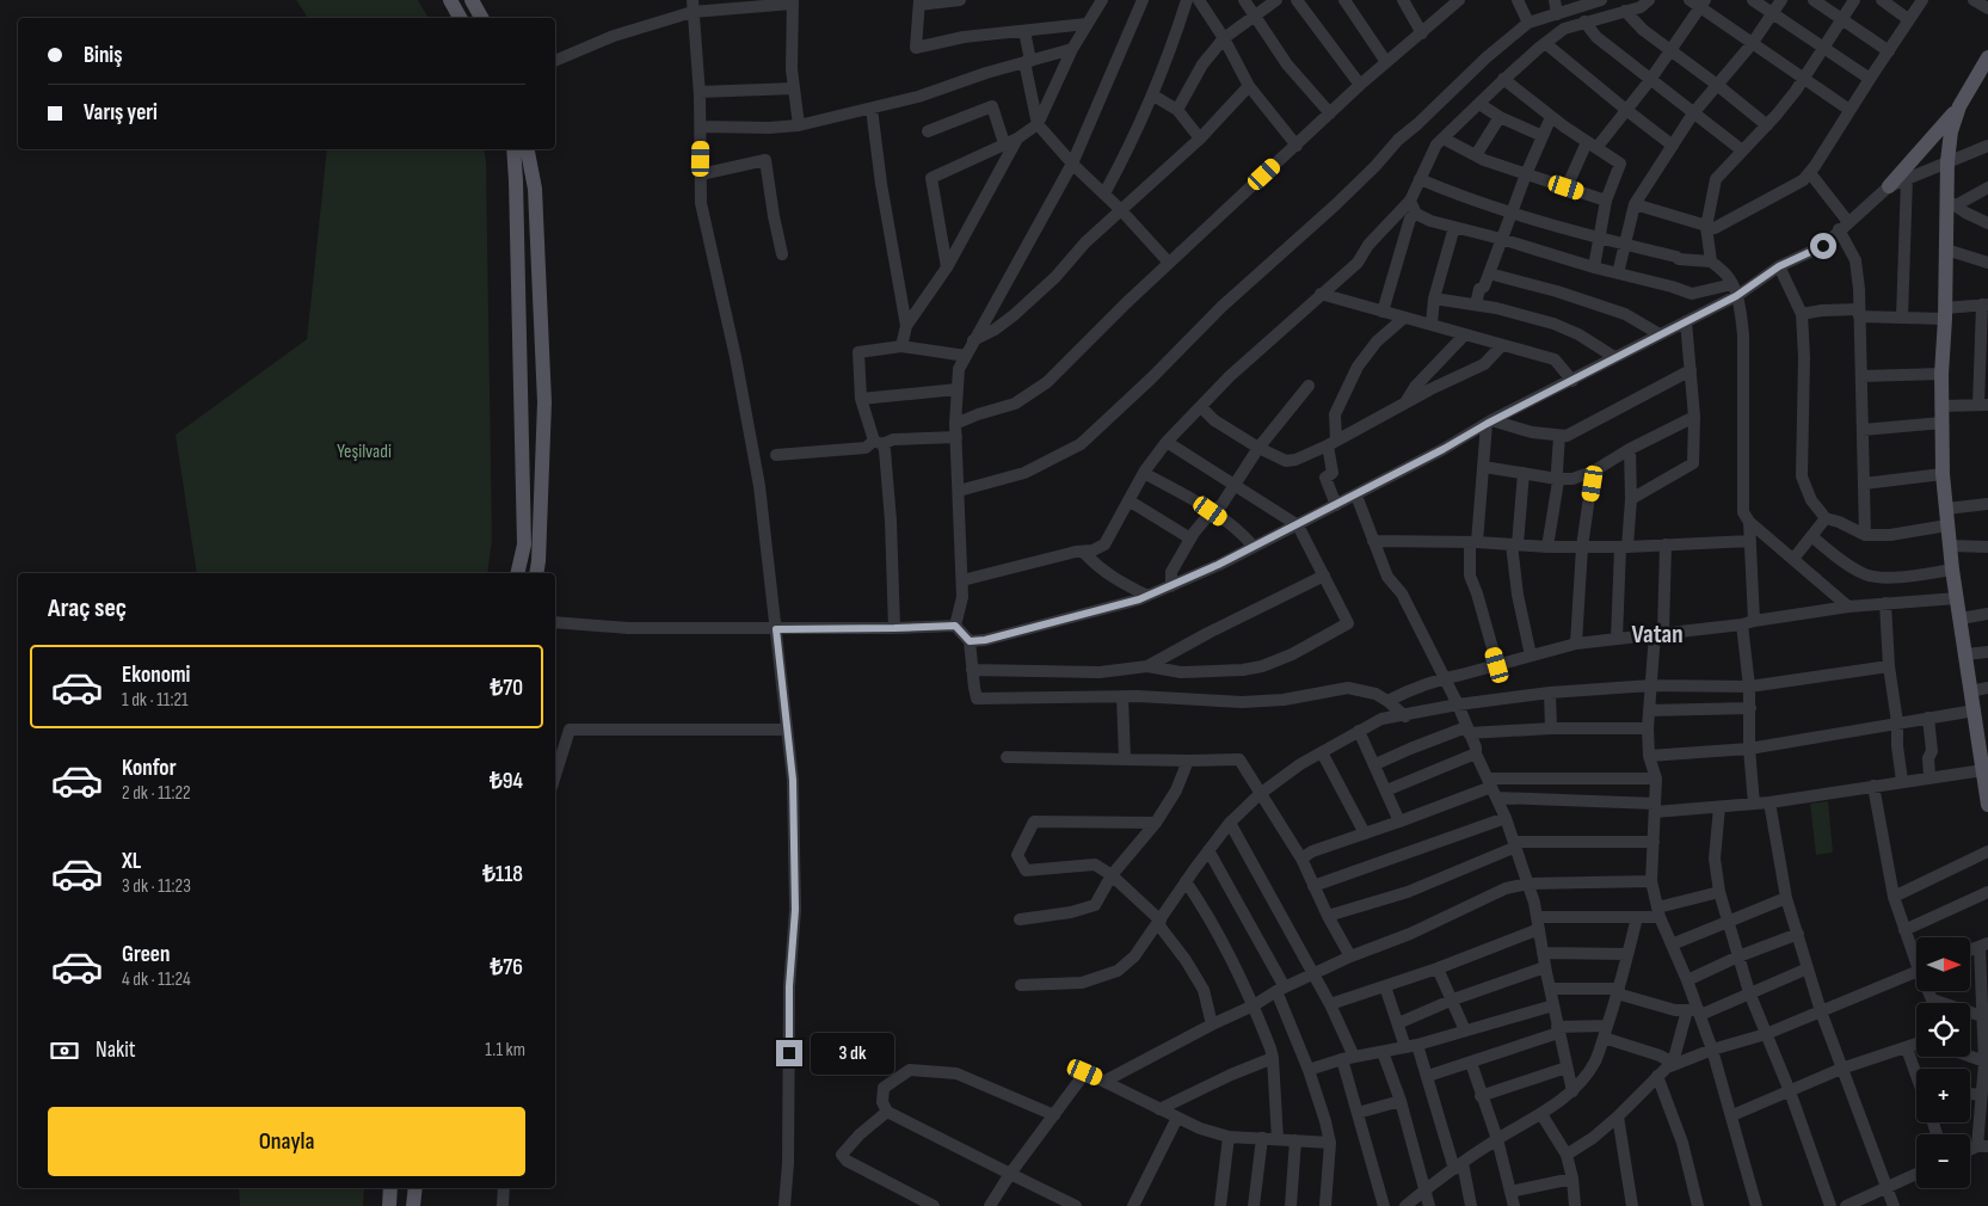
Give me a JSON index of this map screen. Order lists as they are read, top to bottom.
{
  "districts": ["Vatan"],
  "parks": ["Yeşilvadi"],
  "north": "right",
  "page": {
    "banner": ["Biniş", "Varış yeri"],
    "heading": "Araç seç",
    "list": [
      {
        "name": "Ekonomi",
        "note": "1 dk · 11:21",
        "value": "₺70"
      },
      {
        "name": "Konfor",
        "note": "2 dk · 11:22",
        "value": "₺94"
      },
      {
        "name": "XL",
        "note": "3 dk · 11:23",
        "value": "₺118"
      },
      {
        "name": "Green",
        "note": "4 dk · 11:24",
        "value": "₺76"
      }
    ],
    "map_buttons": ["+", "−"],
    "pay": ["Nakit", "1.1 km"],
    "bubble": "3 dk",
    "buttons": "Onayla"
  }
}
